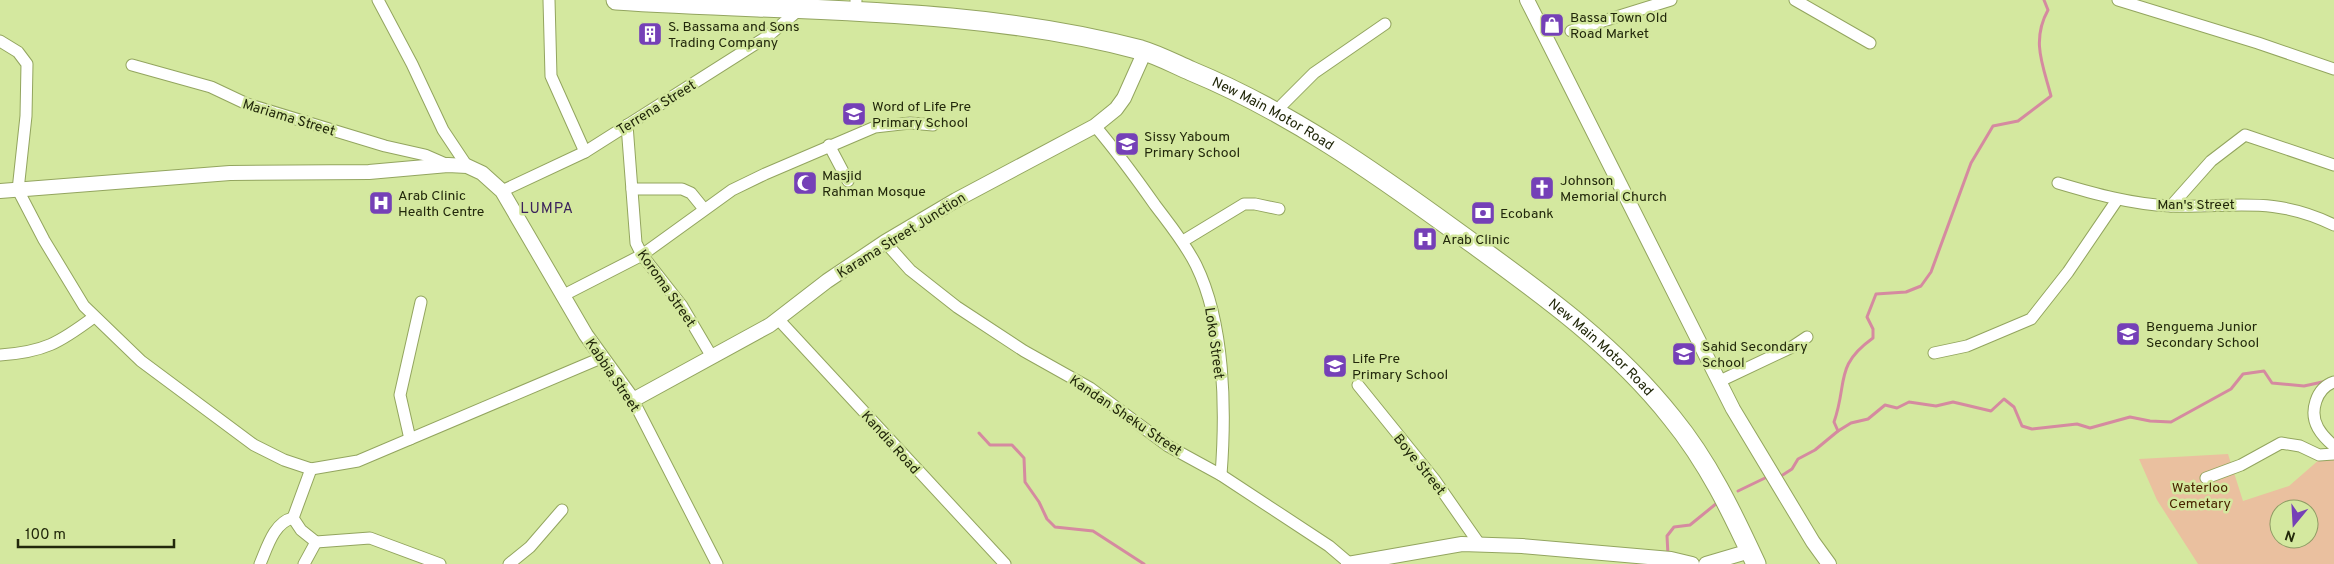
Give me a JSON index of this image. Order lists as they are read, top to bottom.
{
  "streets": {
    "highway": ["New Main Motor Road"],
    "street": [
      "Terrena Street",
      "Mariama Street",
      "Man's Street",
      "Karama Street Junction",
      "Koroma Street",
      "Loko Street",
      "Kabbia Street",
      "Kandan Sheku Street",
      "Kandia Road",
      "Boye Street"
    ]
  },
  "crossings": [
    ["Terrena Street", "New Main Motor Road"],
    ["Terrena Street", "Koroma Street"],
    ["Terrena Street", "Kabbia Street"],
    ["New Main Motor Road", "Karama Street Junction"],
    ["Karama Street Junction", "Koroma Street"],
    ["Karama Street Junction", "Loko Street"],
    ["Karama Street Junction", "Kabbia Street"],
    ["Karama Street Junction", "Kandan Sheku Street"],
    ["Karama Street Junction", "Kandia Road"],
    ["Loko Street", "Kandan Sheku Street"]
  ],
  "districts": ["LUMPA"],
  "parks": ["Waterloo Cemetary"],
  "places": {
    "shop": ["Bassa Town Old Road Market"],
    "building": ["S. Bassama and Sons Trading Company"],
    "school or university": [
      "Word of Life Pre Primary School",
      "Sissy Yaboum Primary School",
      "Benguema Junior Secondary School",
      "Sahid Secondary School",
      "Life Pre Primary School"
    ],
    "mosque": ["Masjid Rahman Mosque"],
    "church": ["Johnson Memorial Church"],
    "hospital": ["Arab Clinic Health Centre", "Arab Clinic"],
    "bank": ["Ecobank"]
  },
  "scale_bar": "100 m",
  "north": "bottom"
}
